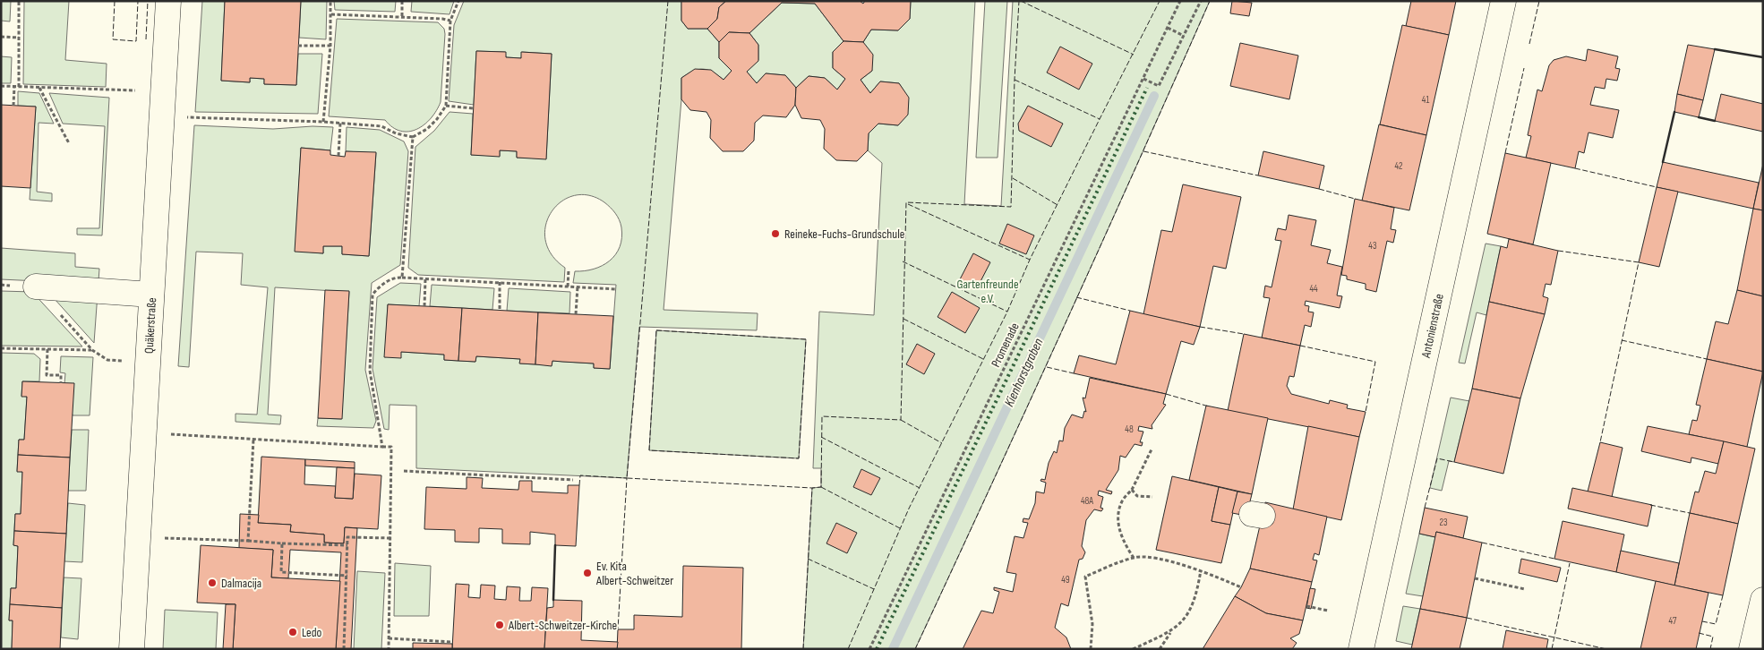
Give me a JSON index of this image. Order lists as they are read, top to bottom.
{
  "streets": {
    "main road": ["Quäkerstraße", "Antonienstraße"],
    "path": ["Promenade"]
  },
  "water": ["Kienhorstgraben"],
  "parks": ["Gartenfreunde e.V."],
  "places": [
    "Reineke-Fuchs-Grundschule",
    "Ev. Kita Albert-Schweitzer",
    "Dalmacija",
    "Albert-Schweitzer-Kirche",
    "Ledo"
  ],
  "house_numbers": [
    "41",
    "42",
    "43",
    "44",
    "48",
    "48A",
    "23",
    "49",
    "47"
  ]
}
